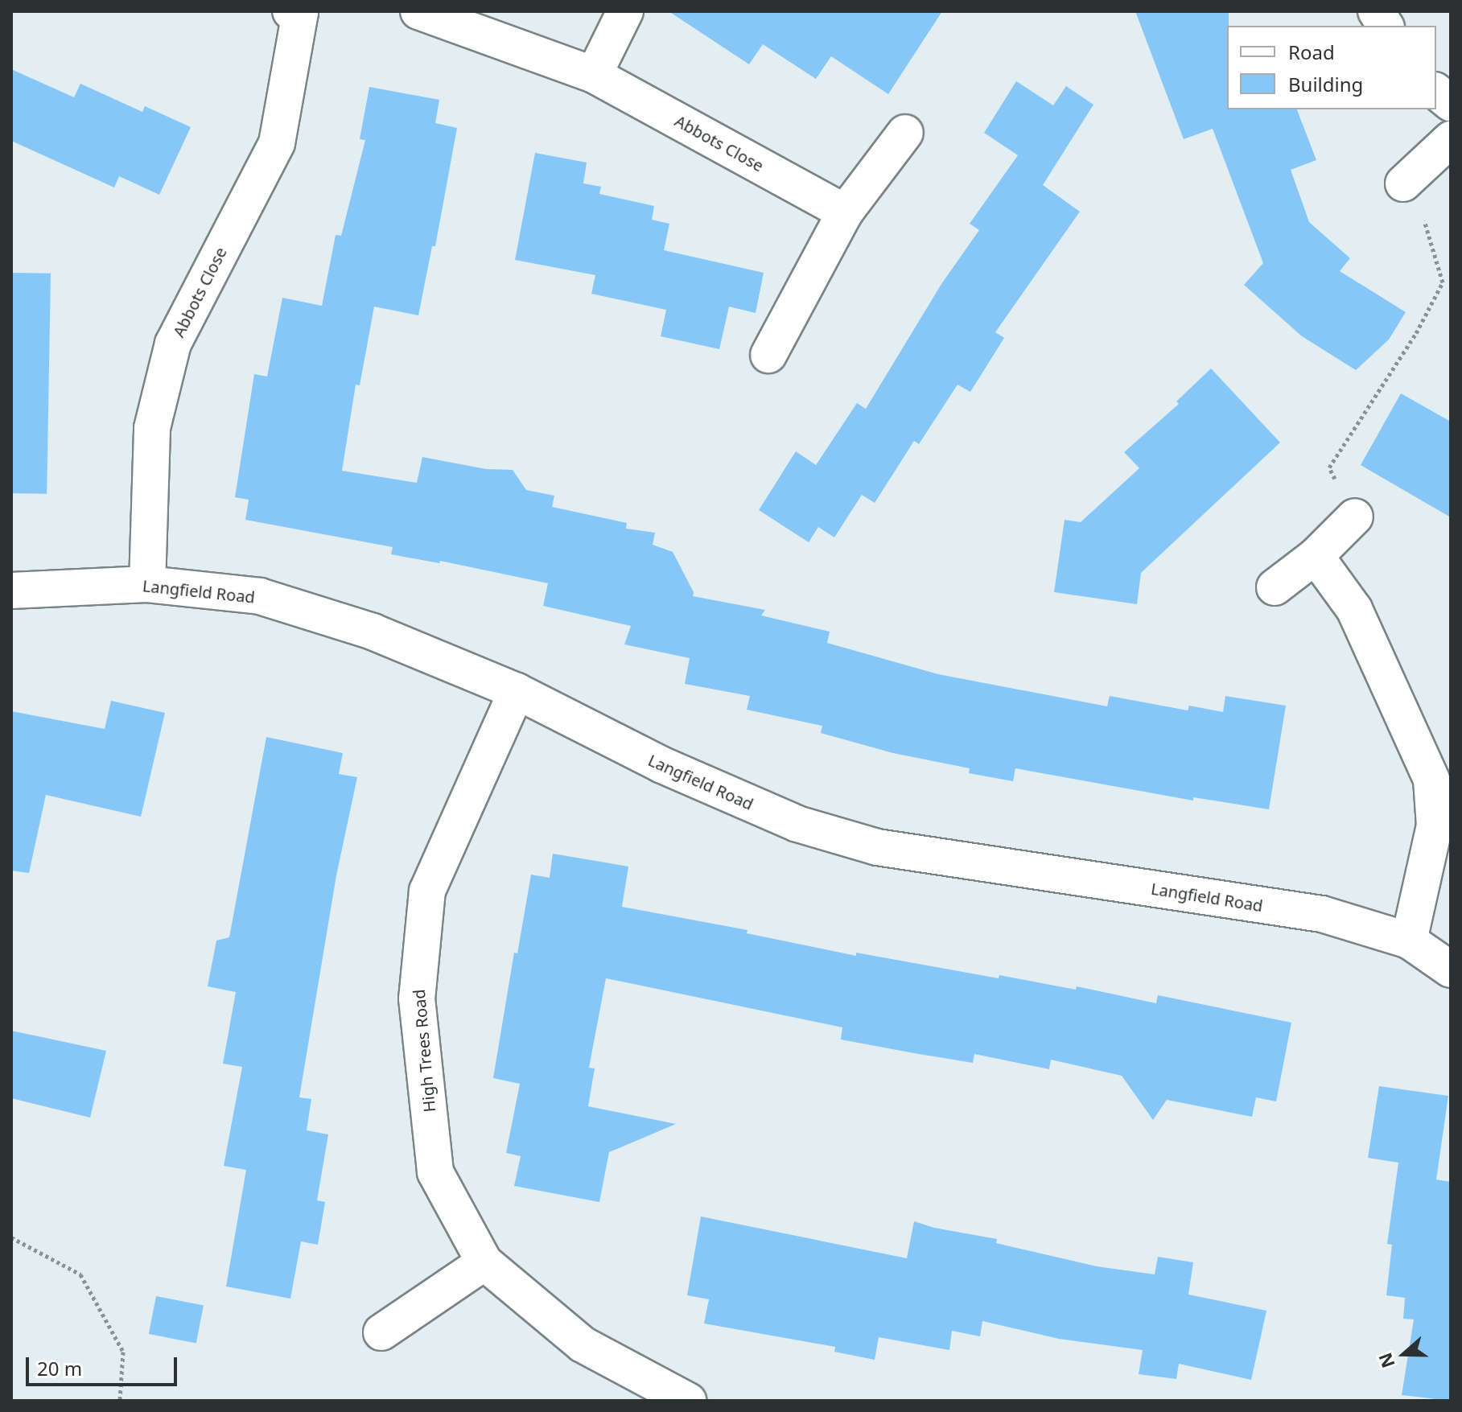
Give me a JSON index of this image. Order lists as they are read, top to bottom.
{
  "streets": {
    "street": ["Abbots Close", "Langfield Road", "High Trees Road"]
  },
  "crossings": [
    ["Abbots Close", "Langfield Road"],
    ["Langfield Road", "High Trees Road"]
  ],
  "legend": ["Road", "Building"],
  "scale_bar": "20 m",
  "north": "left"
}
